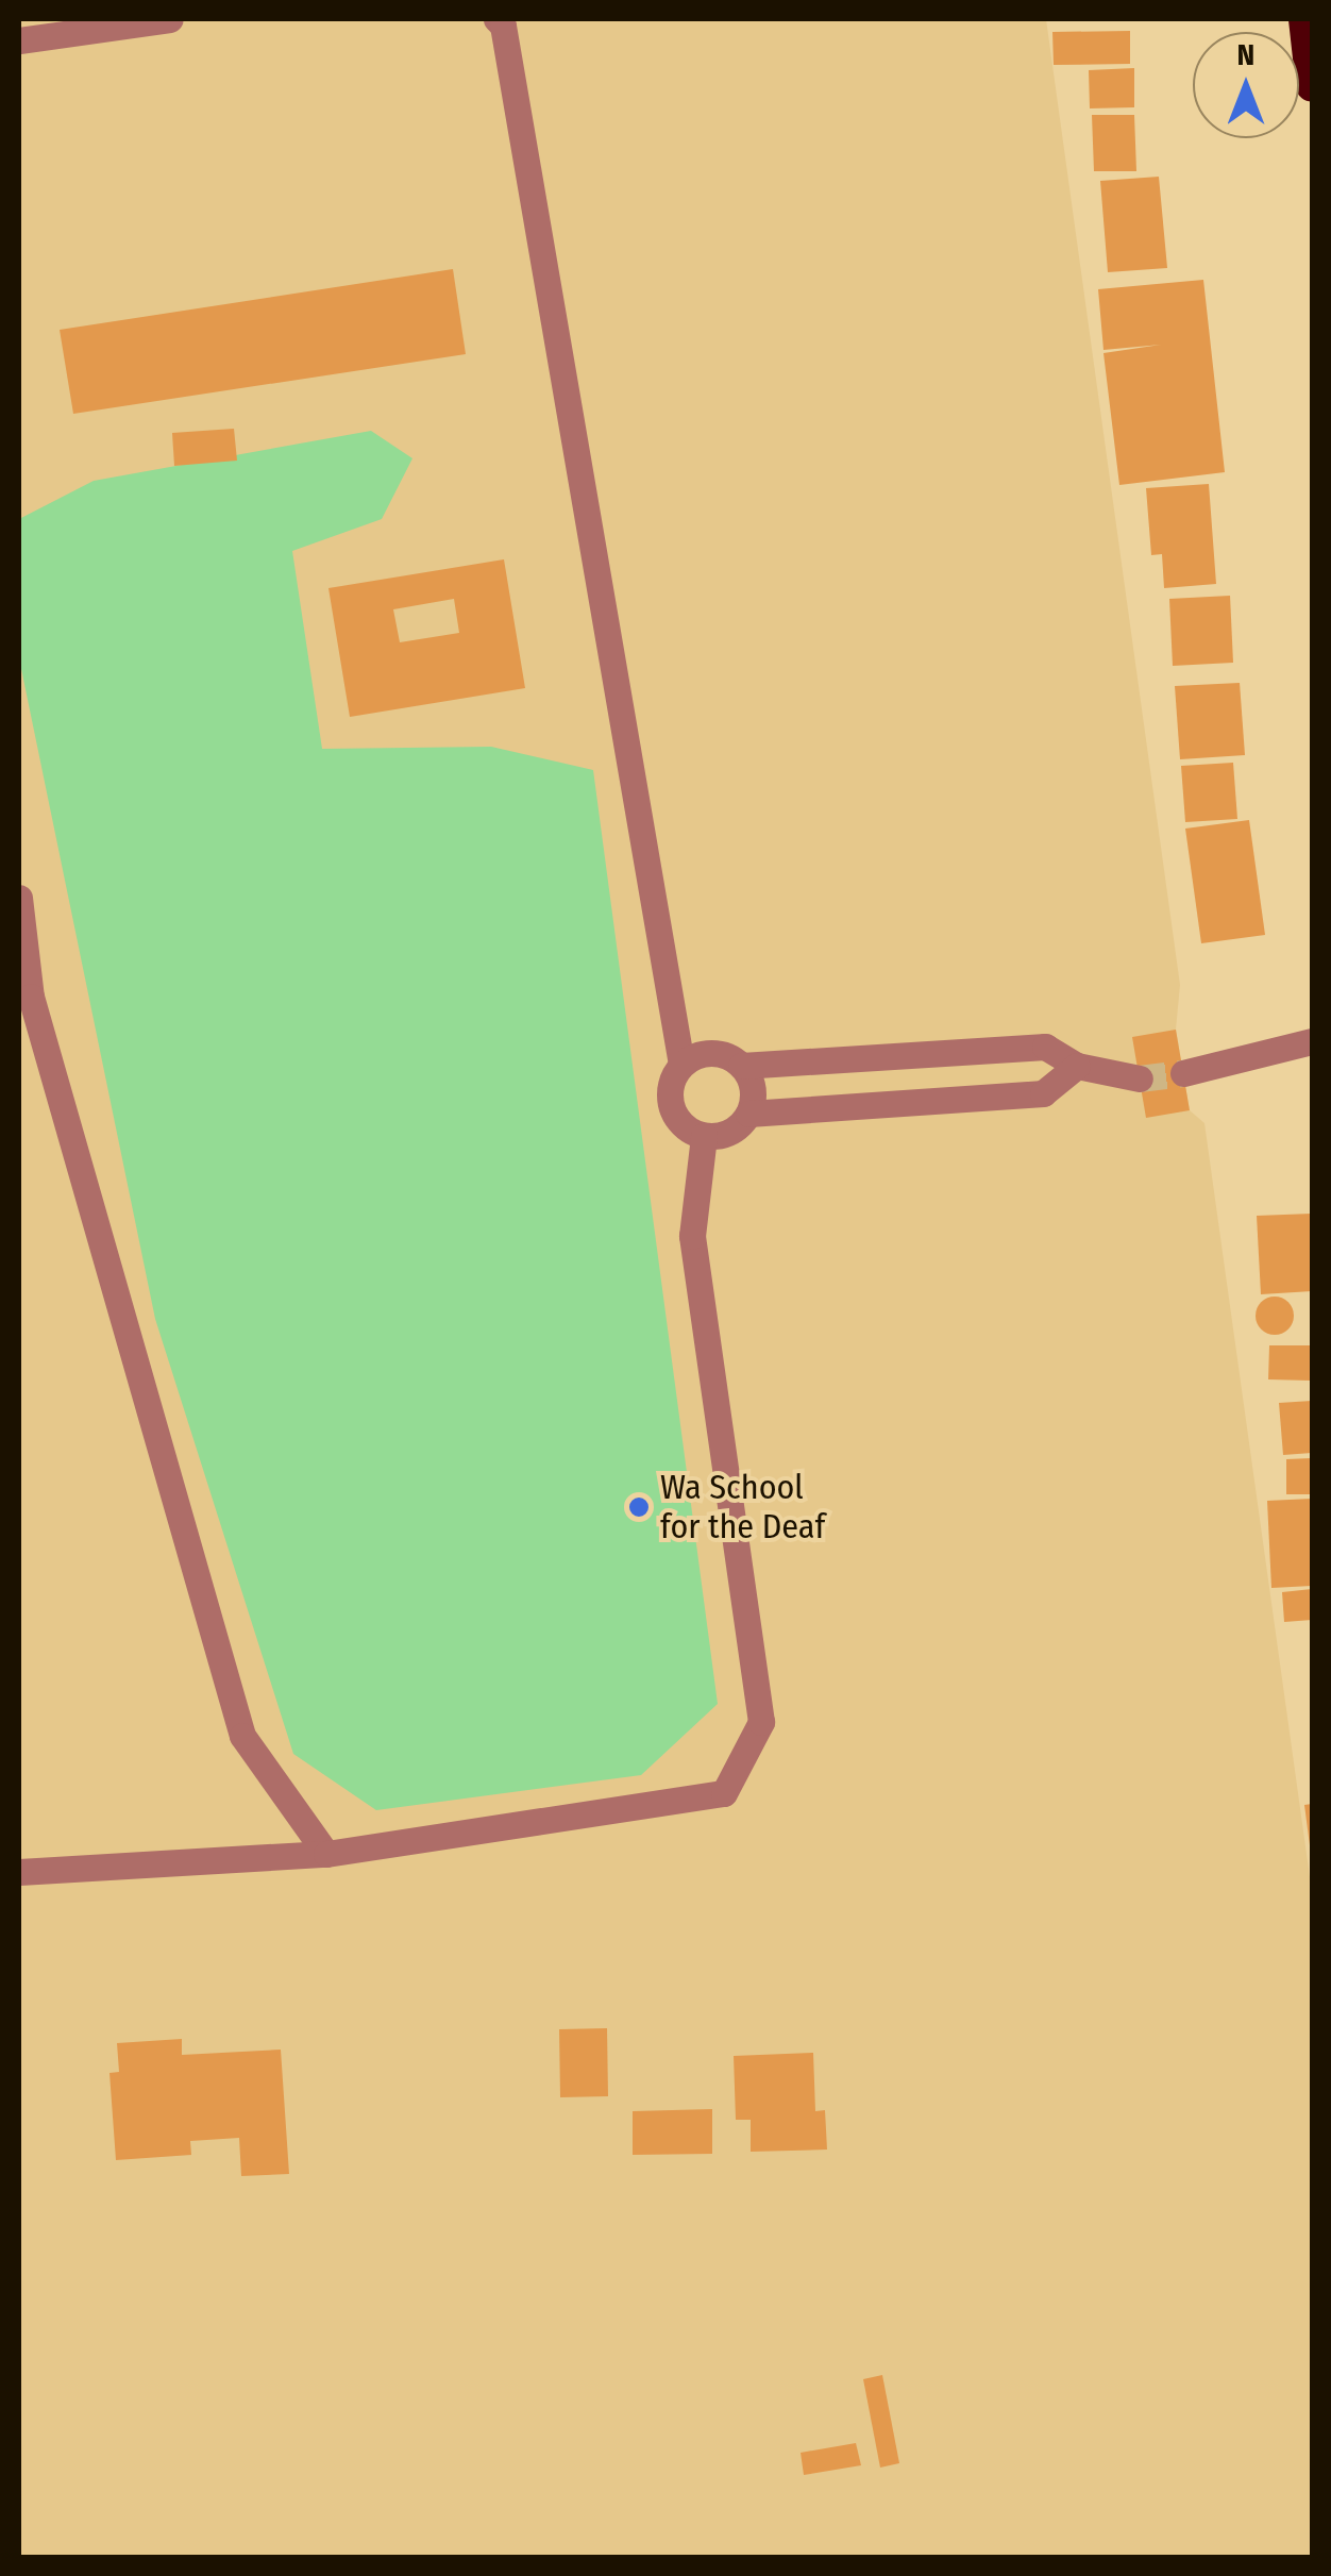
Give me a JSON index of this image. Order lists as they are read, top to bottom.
{
  "places": ["Wa School for the Deaf"],
  "north": "top"
}
